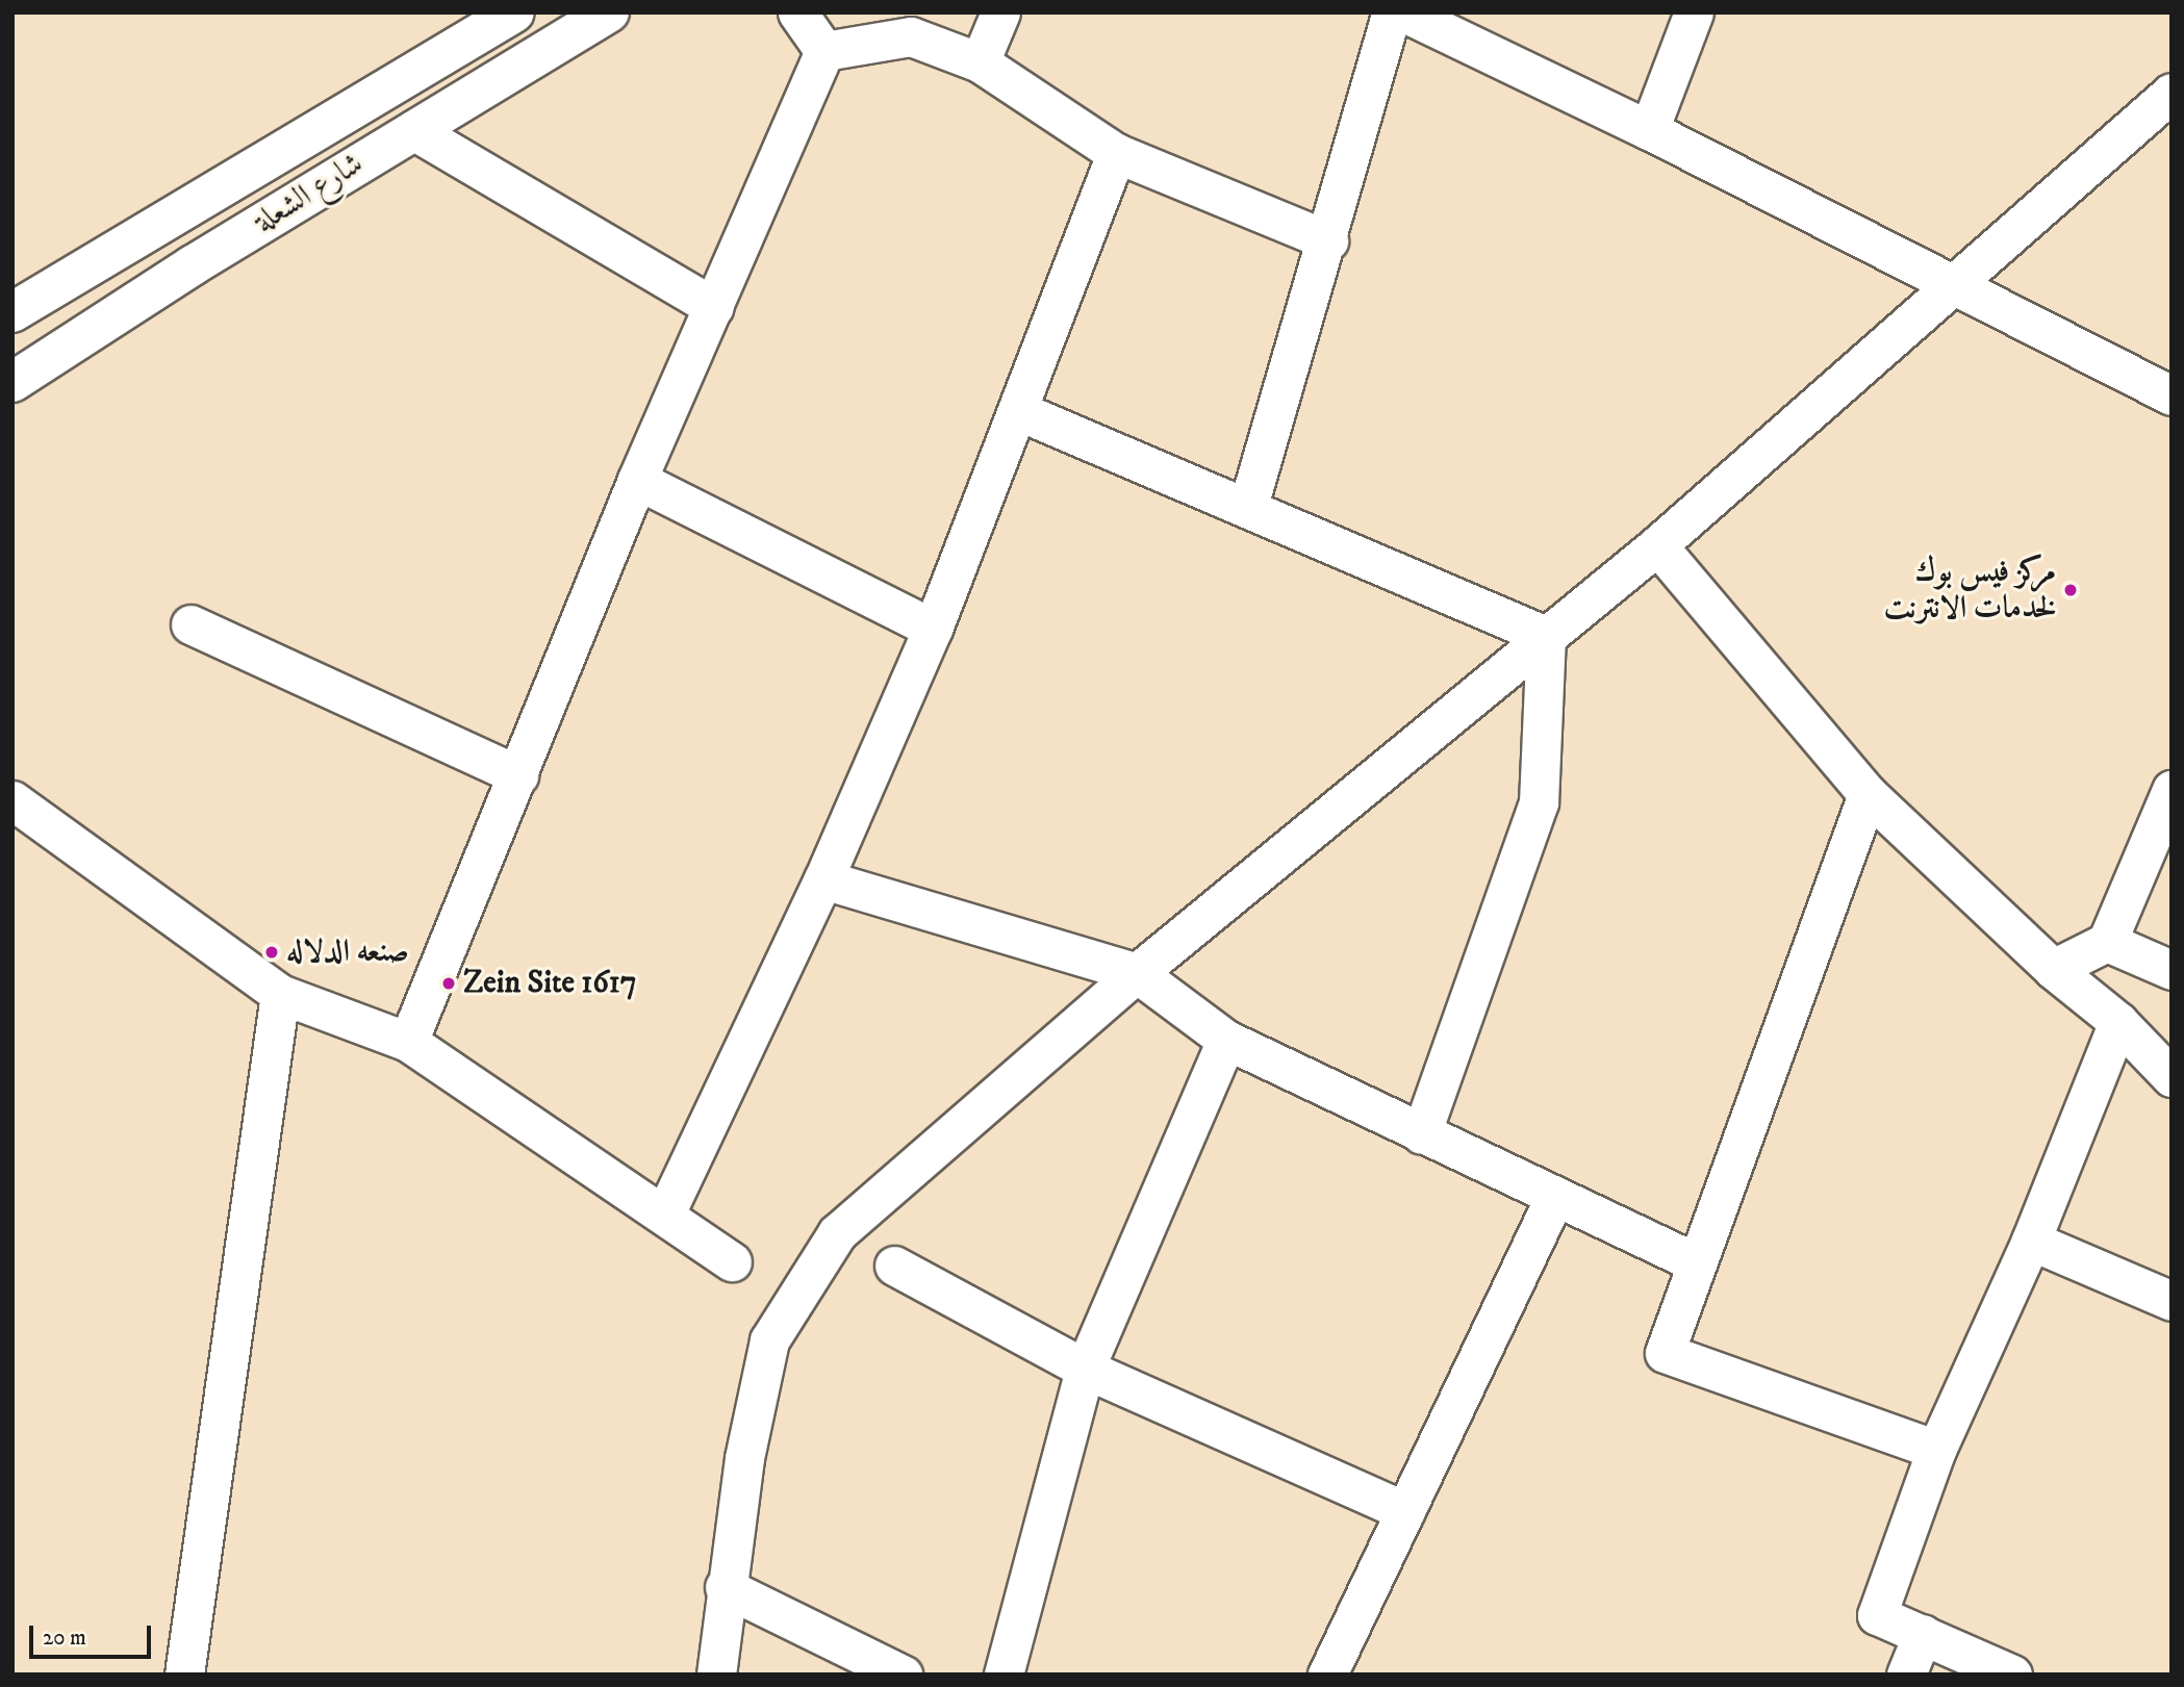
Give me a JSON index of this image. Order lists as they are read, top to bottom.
{
  "streets": {
    "main road": ["شارع الشعلة"]
  },
  "places": ["مركز فيس بوك لخدمات الانترنت", "صنعه الدلاله", "Zein Site 1617"],
  "scale_bar": "20 m"
}
